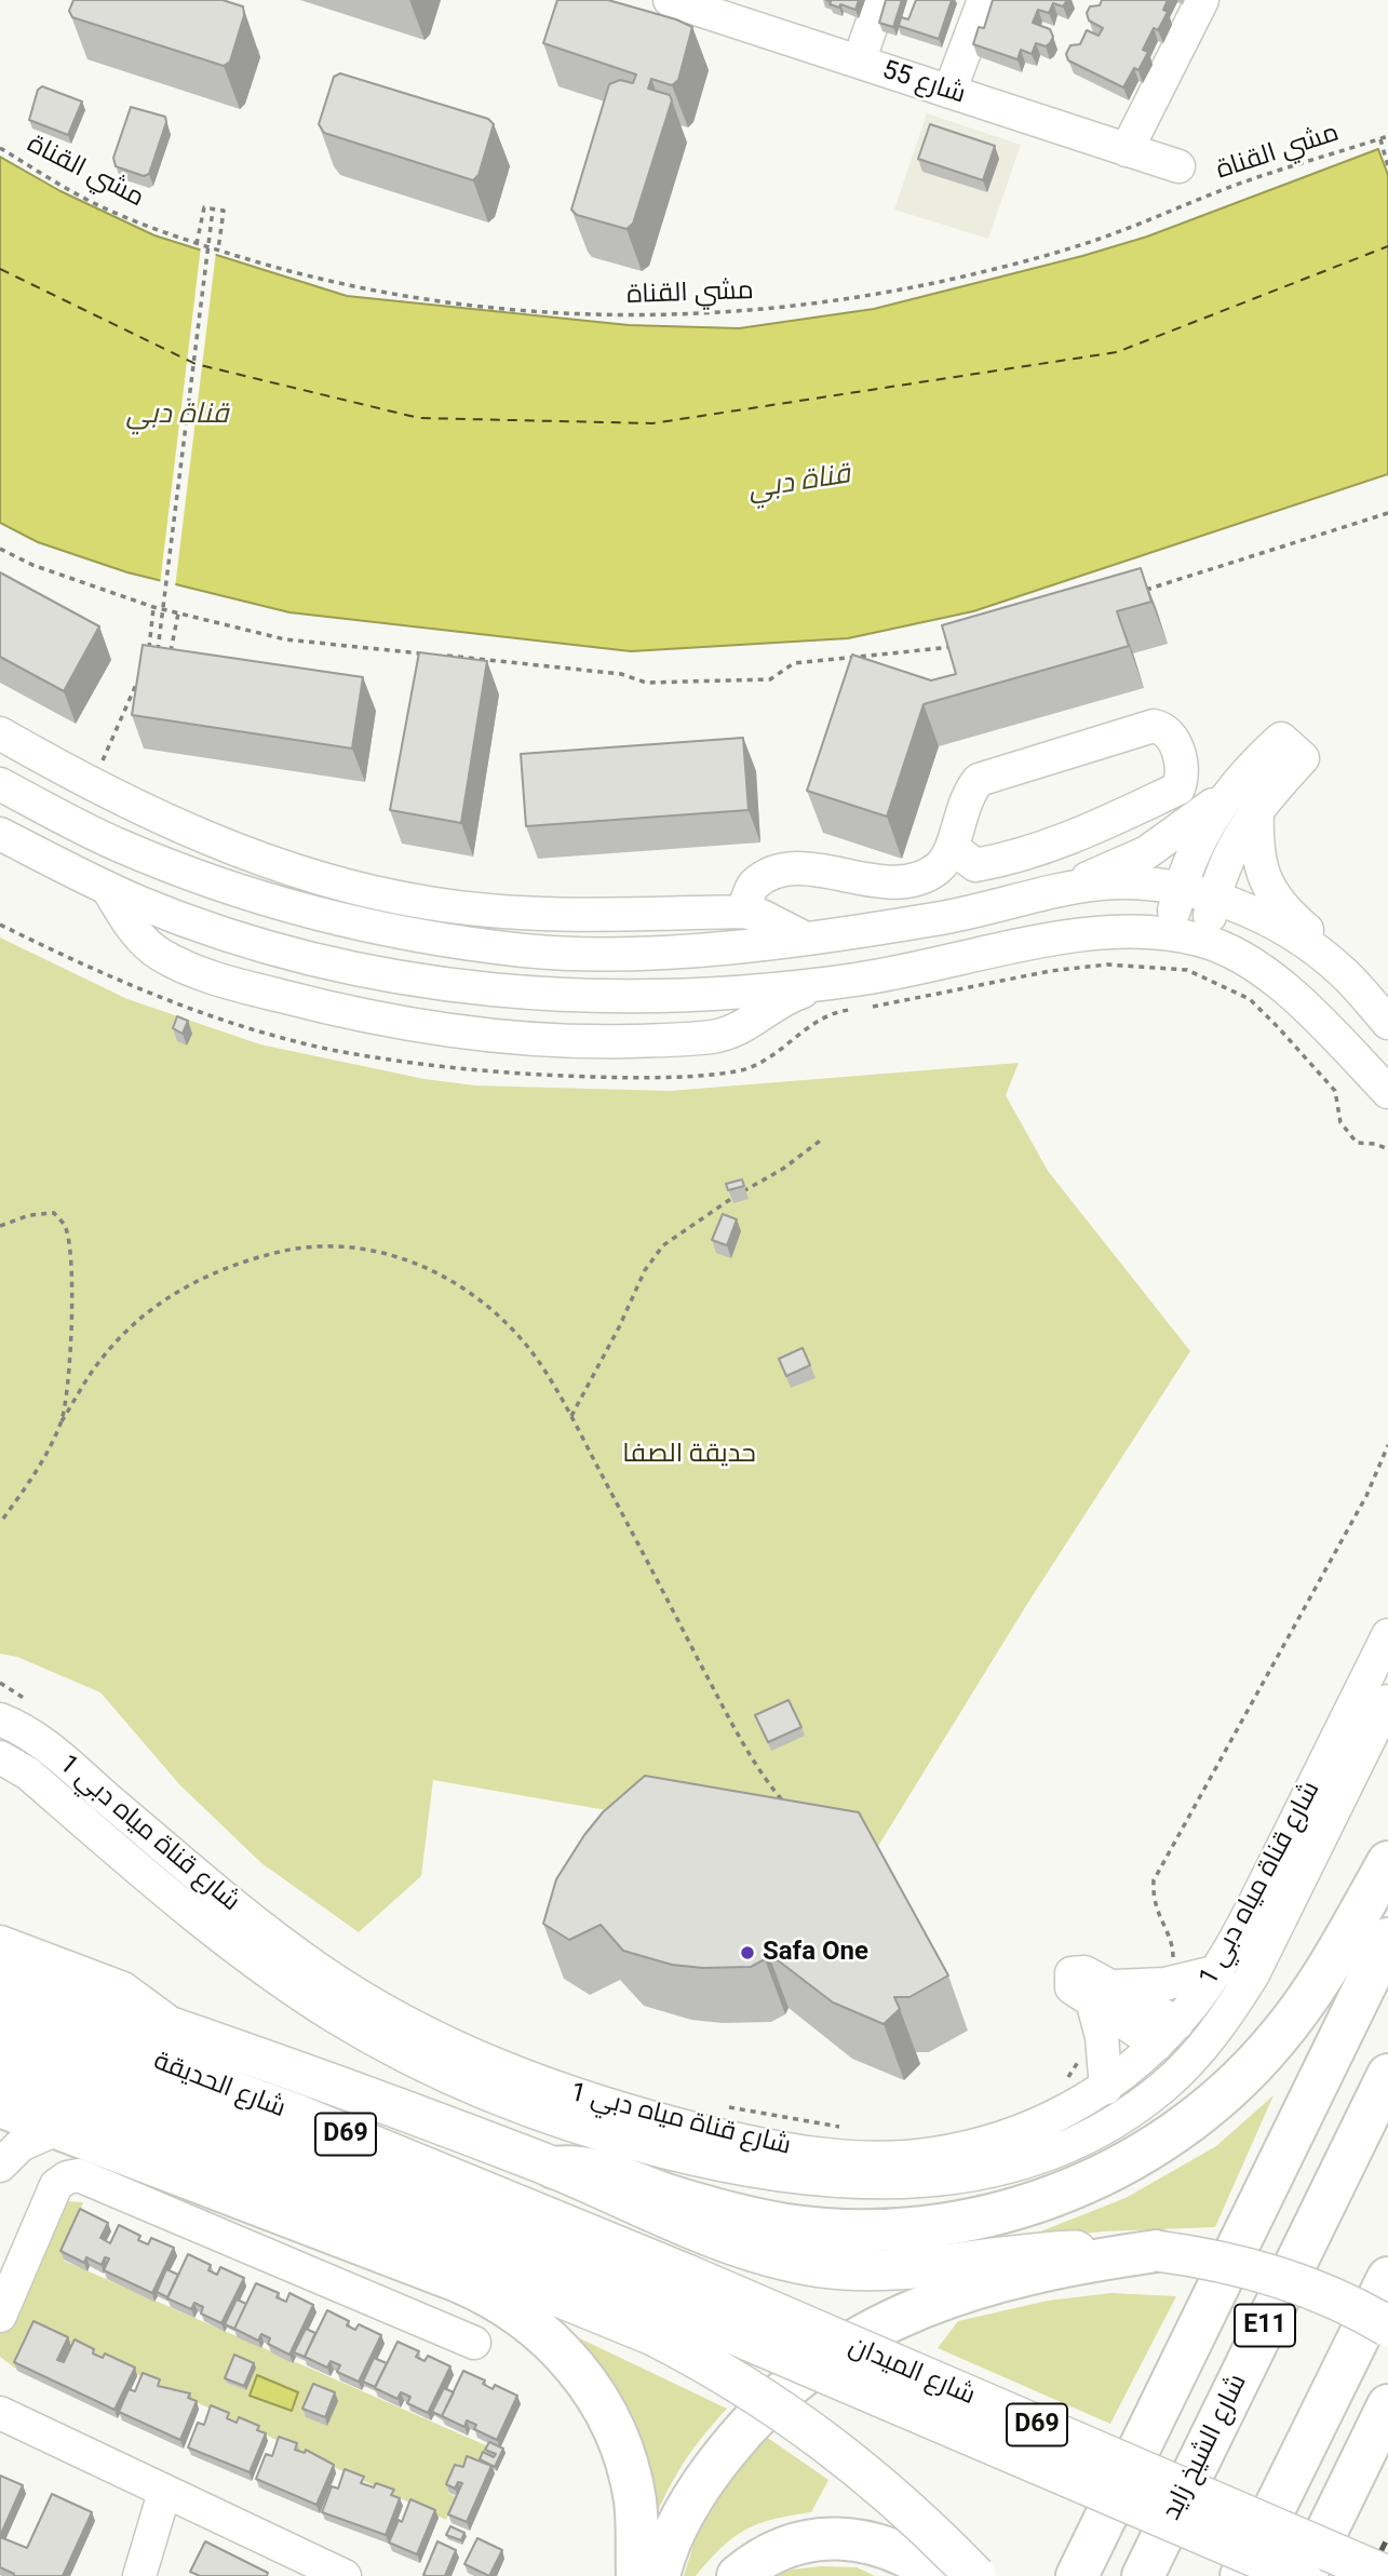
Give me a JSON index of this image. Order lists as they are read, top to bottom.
{
  "streets": {
    "highway": ["E11", "شارع الشيخ زايد"],
    "main road": ["شارع الحديقة", "D69", "شارع الميدان"],
    "street": ["شارع 55", "شارع قناة مياه دبي 1"],
    "path": ["مشي القناة"]
  },
  "crossings": [
    ["شارع الحديقة", "شارع الميدان"]
  ],
  "water": ["قناة دبي"],
  "parks": ["حديقة الصفا"],
  "places": ["Safa One"]
}
